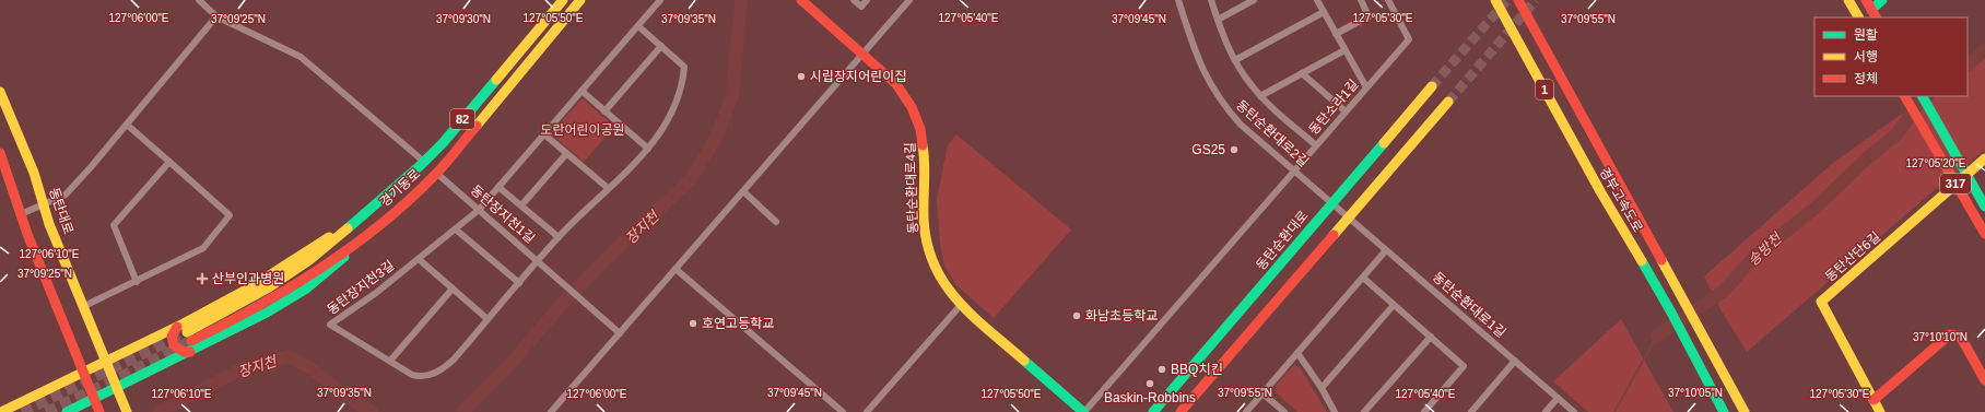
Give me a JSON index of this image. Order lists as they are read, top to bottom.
{
  "streets": {
    "main road": [
      "1",
      "82",
      "317",
      "경기동로",
      "동탄순환대로4길",
      "경부고속도로",
      "동탄대로",
      "동탄순환대로",
      "동탄산단6길"
    ],
    "street": [
      "동탄소라1길",
      "동탄순환대로2길",
      "동탄장지천1길",
      "동탄장지천3길",
      "동탄순환대로1길"
    ]
  },
  "crossings": [
    ["동탄순환대로2길", "동탄순환대로"],
    ["동탄순환대로2길", "동탄순환대로1길"],
    ["317", "동탄산단6길"],
    ["경기동로", "동탄장지천1길"],
    ["동탄장지천1길", "동탄장지천3길"]
  ],
  "water": ["장지천", "송방천"],
  "parks": ["도란어린이공원"],
  "places": {
    "other": [
      "시립장지어린이집",
      "GS25",
      "화남초등학교",
      "호연고등학교",
      "BBQ치킨",
      "Baskin-Robbins"
    ],
    "health": ["산부인과병원"]
  },
  "legend": ["원활", "서행", "정체"],
  "coordinates": [
    "127°06'00\"E",
    "127°05'50\"E",
    "127°05'40\"E",
    "127°05'30\"E",
    "37°09'25\"N",
    "37°09'30\"N",
    "37°09'35\"N",
    "37°09'45\"N",
    "37°09'55\"N",
    "127°05'20\"E",
    "127°06'10\"E",
    "37°10'10\"N",
    "37°10'05\"N"
  ]
}
